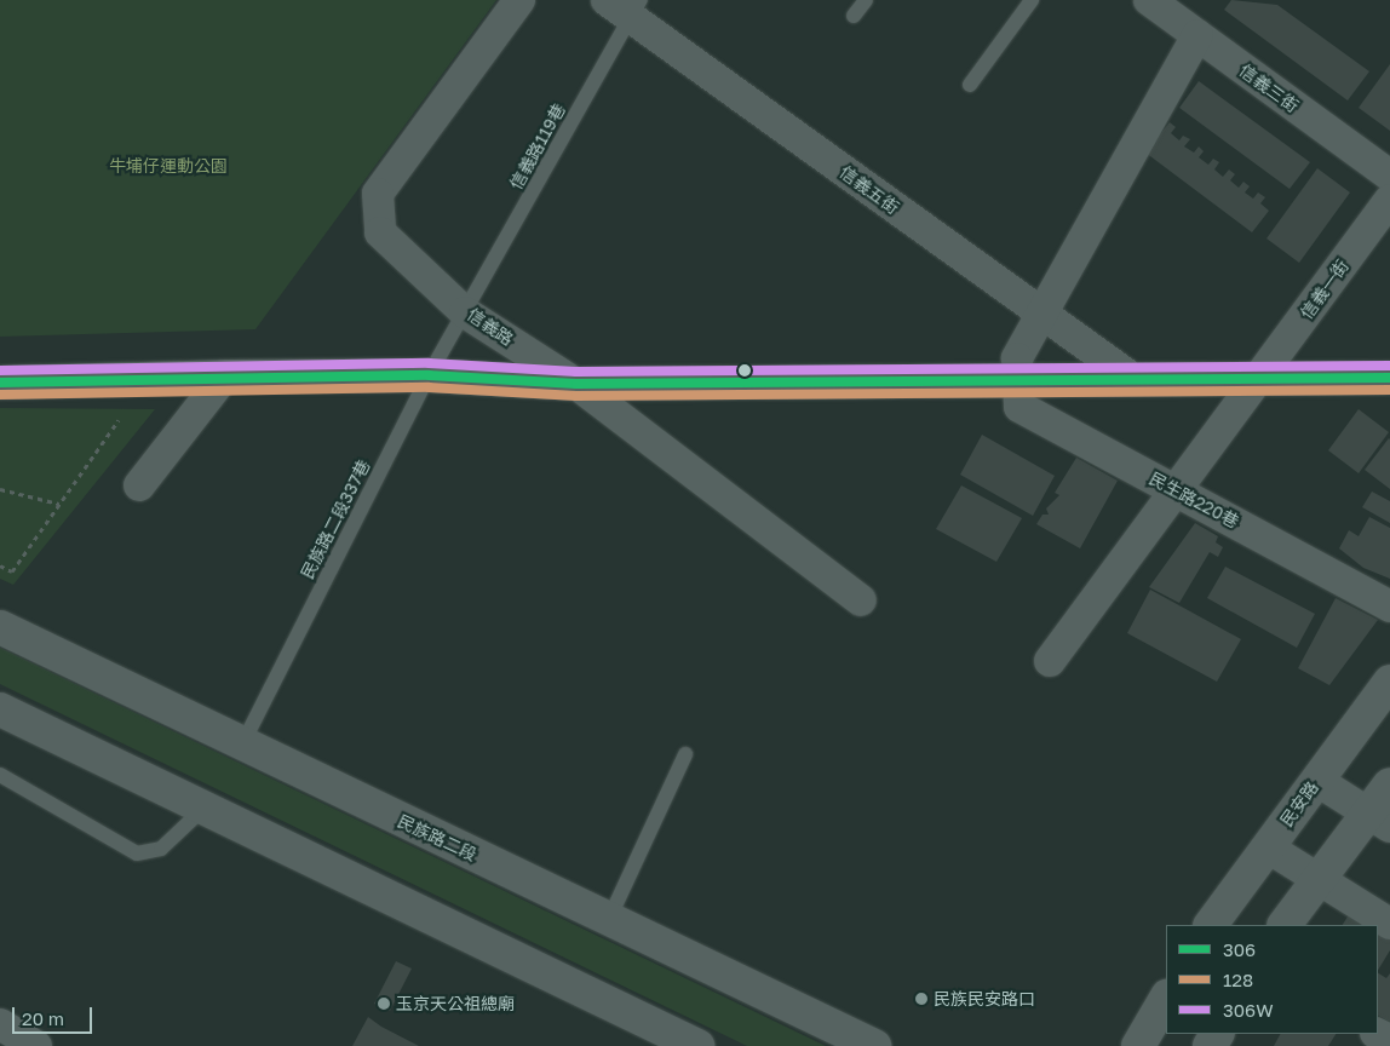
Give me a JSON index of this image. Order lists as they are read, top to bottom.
{
  "streets": {
    "street": [
      "信義三街",
      "信義五街",
      "信義一街",
      "信義路",
      "民生路220巷",
      "民安路",
      "民族路二段"
    ],
    "lane": ["信義路119巷", "民族路二段337巷"]
  },
  "crossings": [
    ["信義路119巷", "信義五街"],
    ["信義路119巷", "信義路"],
    ["信義路119巷", "民族路二段337巷"],
    ["信義路", "民族路二段337巷"],
    ["民族路二段337巷", "民族路二段"]
  ],
  "parks": ["牛埔仔運動公園"],
  "places": ["民族民安路口", "玉京天公祖總廟"],
  "lines": ["transit line 306W", "transit line 306", "transit line 128"],
  "legend": ["306", "128", "306W"],
  "scale_bar": "20 m"
}
